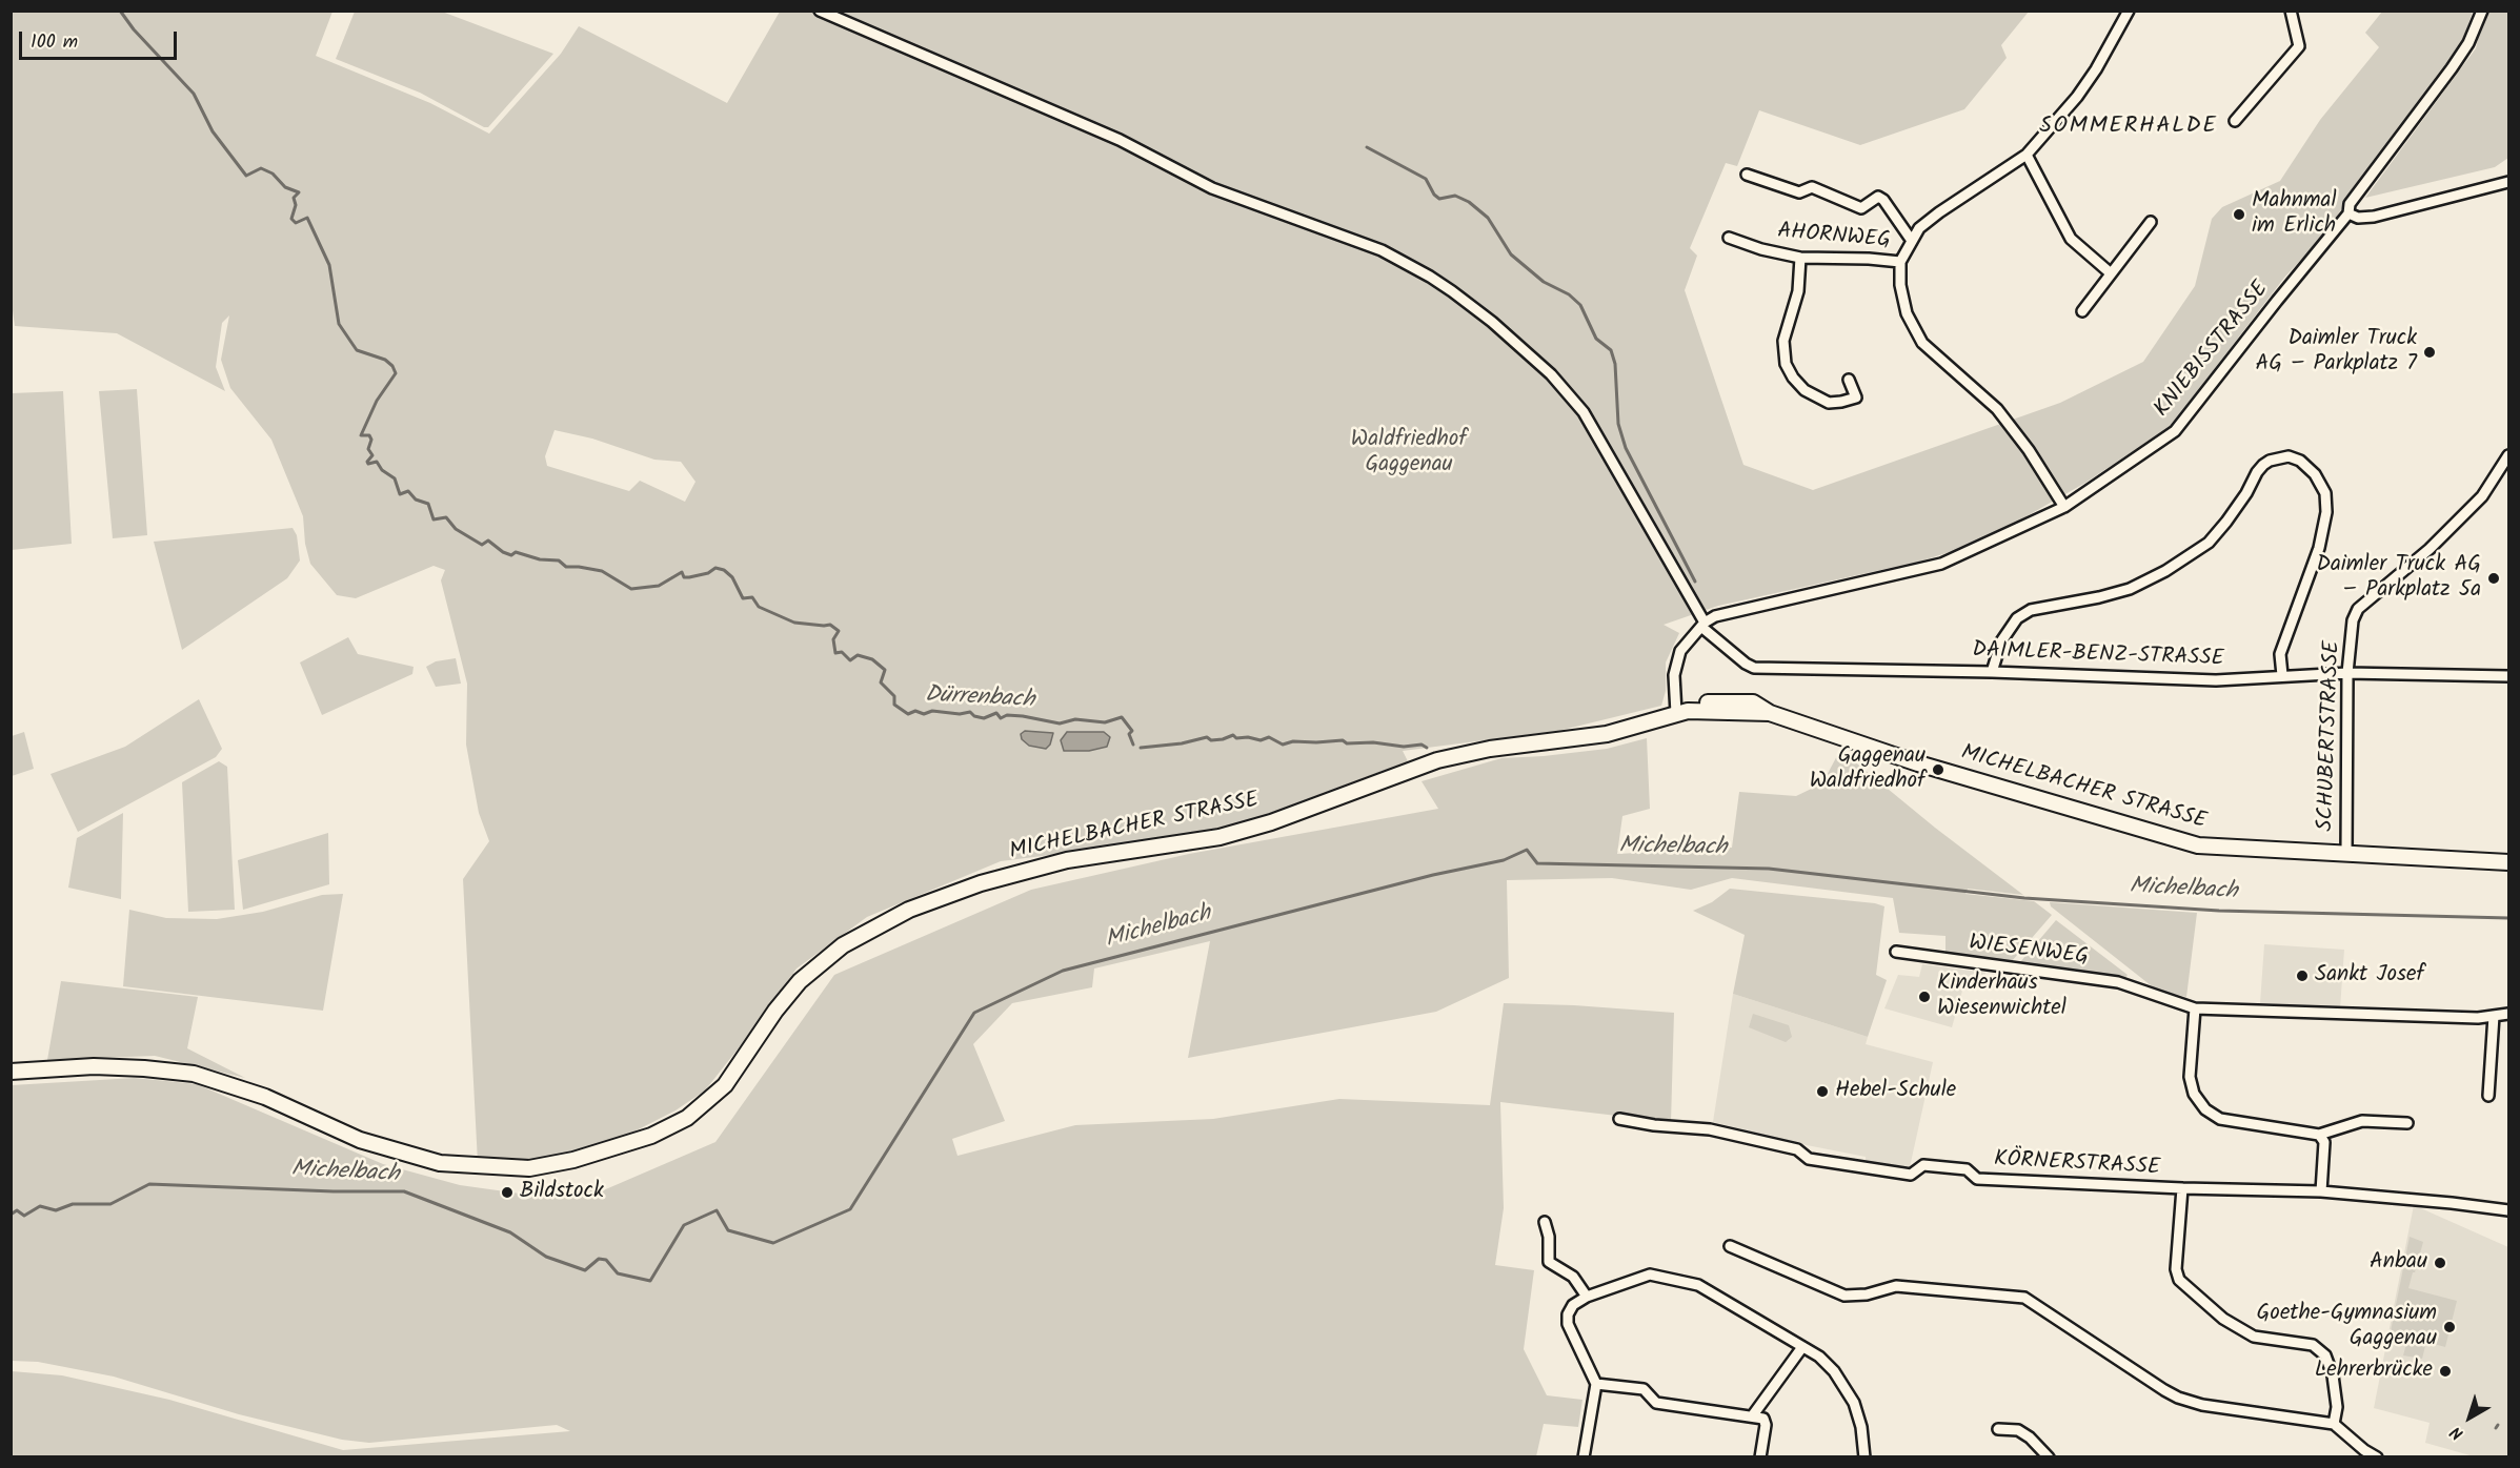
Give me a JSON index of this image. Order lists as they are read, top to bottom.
{
  "streets": {
    "main road": ["MICHELBACHER STRASSE"],
    "street": [
      "AHORNWEG",
      "KNIEBISSTRASSE",
      "DAIMLER-BENZ-STRASSE",
      "SCHUBERTSTRASSE",
      "WIESENWEG",
      "KÖRNERSTRASSE"
    ]
  },
  "crossings": [
    ["KNIEBISSTRASSE", "DAIMLER-BENZ-STRASSE"],
    ["KNIEBISSTRASSE", "MICHELBACHER STRASSE"],
    ["DAIMLER-BENZ-STRASSE", "SCHUBERTSTRASSE"],
    ["SCHUBERTSTRASSE", "MICHELBACHER STRASSE"]
  ],
  "districts": ["SOMMERHALDE"],
  "water": ["Dürrenbach", "Michelbach"],
  "parks": ["Waldfriedhof Gaggenau"],
  "places": [
    "Mahnmal im Erlich",
    "Daimler Truck AG − Parkplatz 7",
    "Daimler Truck AG − Parkplatz 5a",
    "Gaggenau Waldfriedhof",
    "Sankt Josef",
    "Kinderhaus Wiesenwichtel",
    "Hebel-Schule",
    "Bildstock",
    "Anbau",
    "Goethe-Gymnasium Gaggenau",
    "Lehrerbrücke"
  ],
  "scale_bar": "100 m",
  "north": "bottom left"
}
